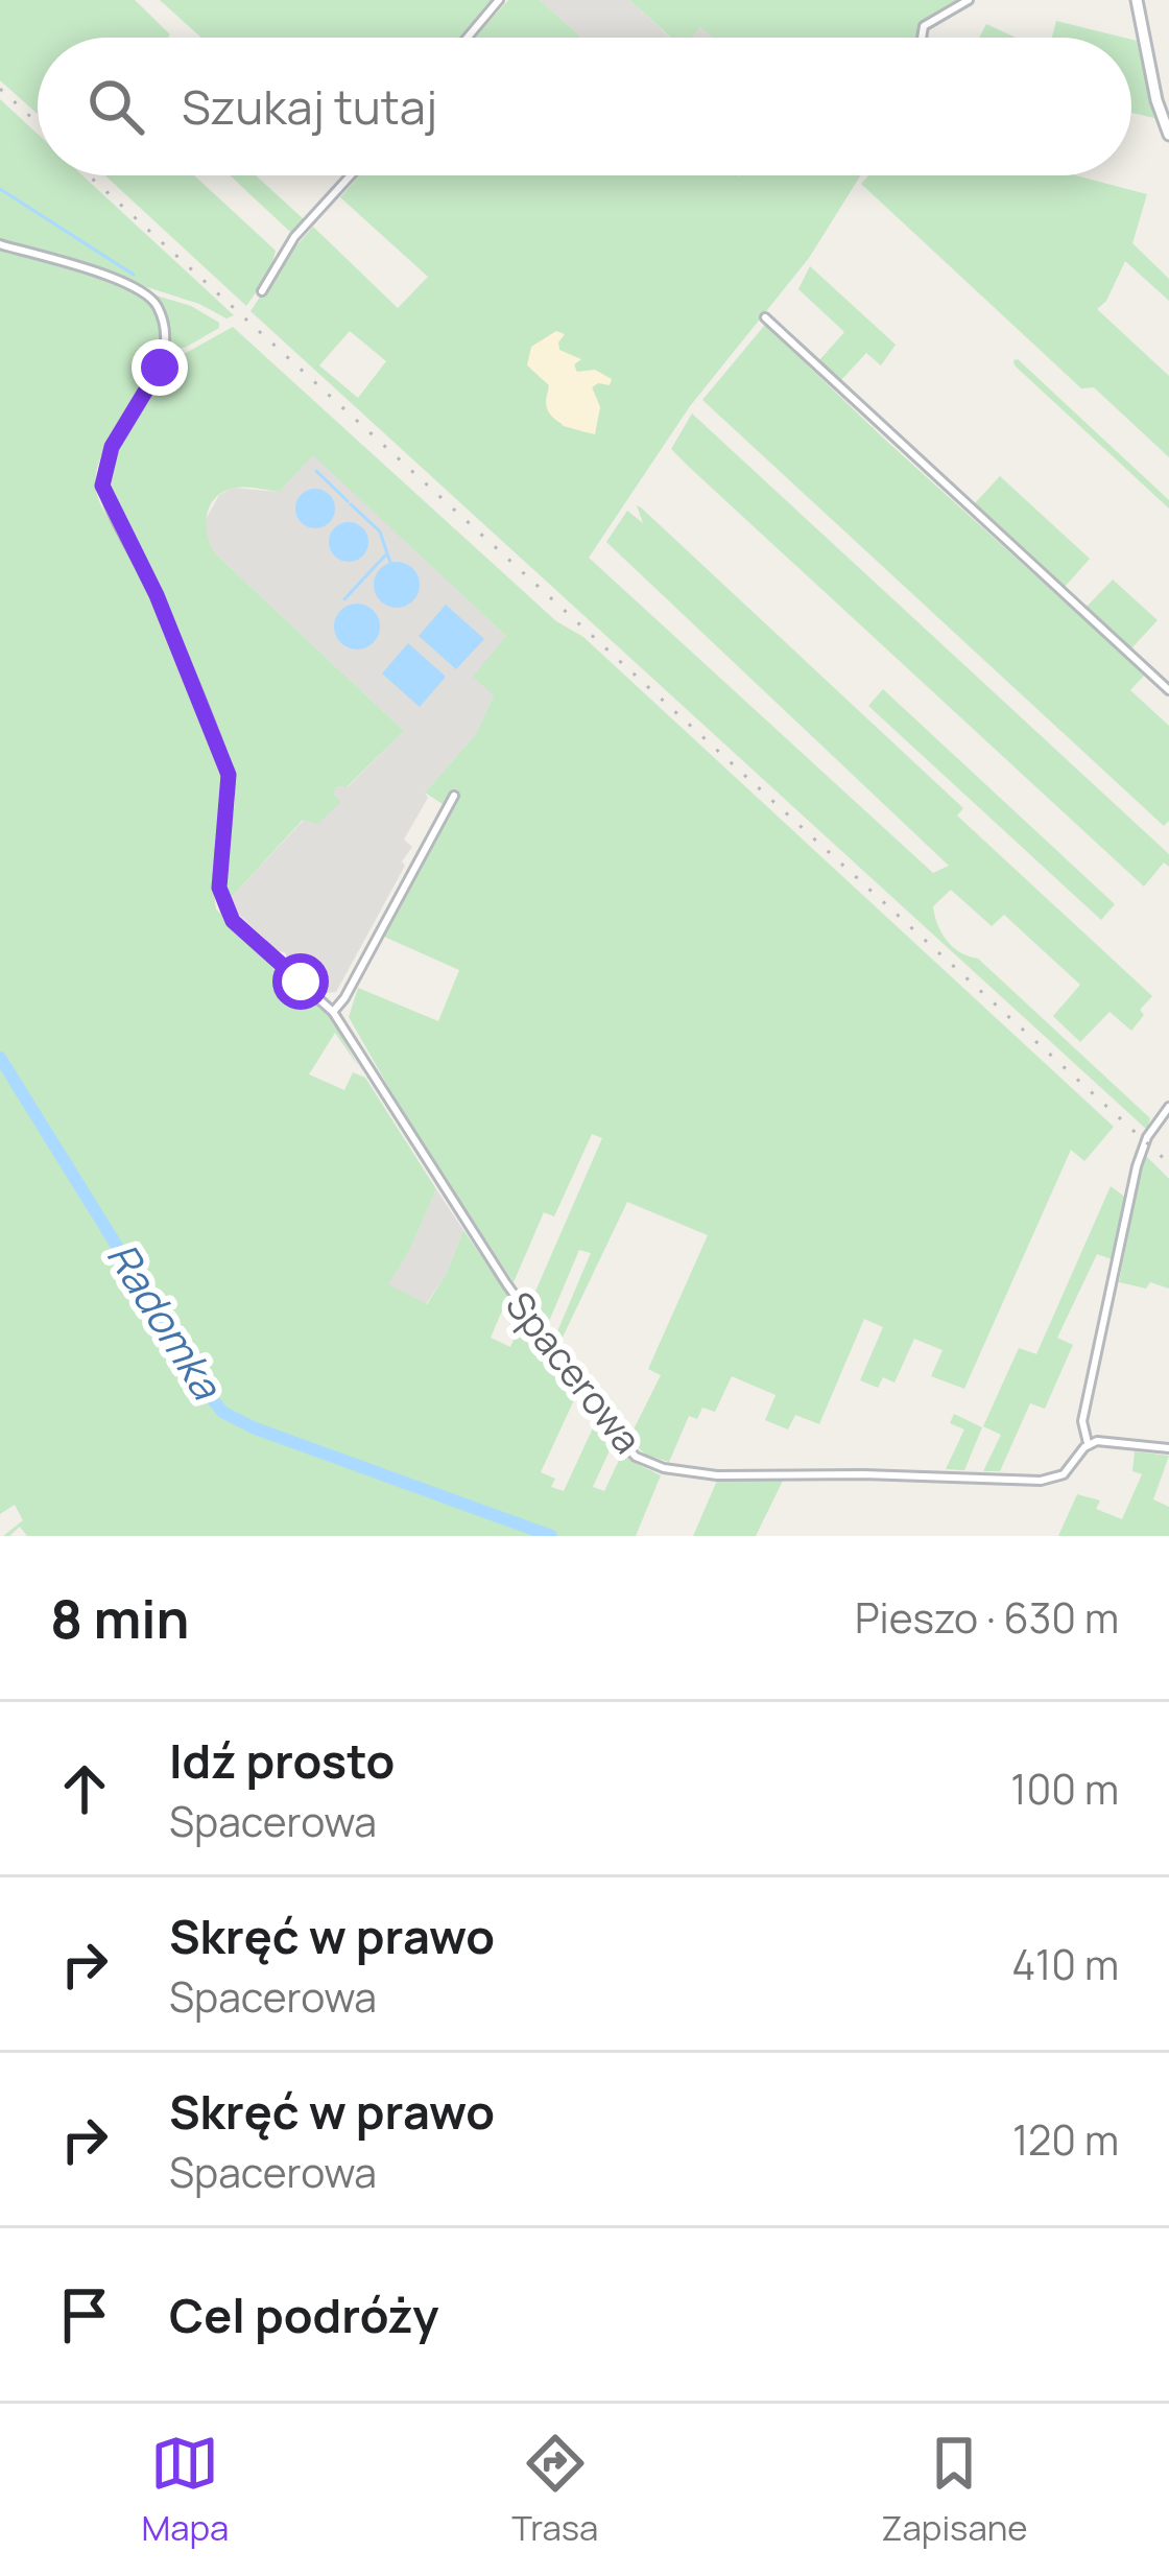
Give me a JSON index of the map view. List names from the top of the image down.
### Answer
{
  "streets": {
    "street": ["Spacerowa"]
  },
  "water": ["Radomka"],
  "page": {
    "search": "Szukaj tutaj",
    "heading": ["8 min", "Pieszo · 630 m"],
    "list": [
      ["Idź prosto", "Spacerowa", "100 m"],
      ["Skręć w prawo", "Spacerowa", "410 m"],
      ["Skręć w prawo", "Spacerowa", "120 m"],
      "Cel podróży"
    ],
    "nav": ["Mapa", "Trasa", "Zapisane"]
  }
}
